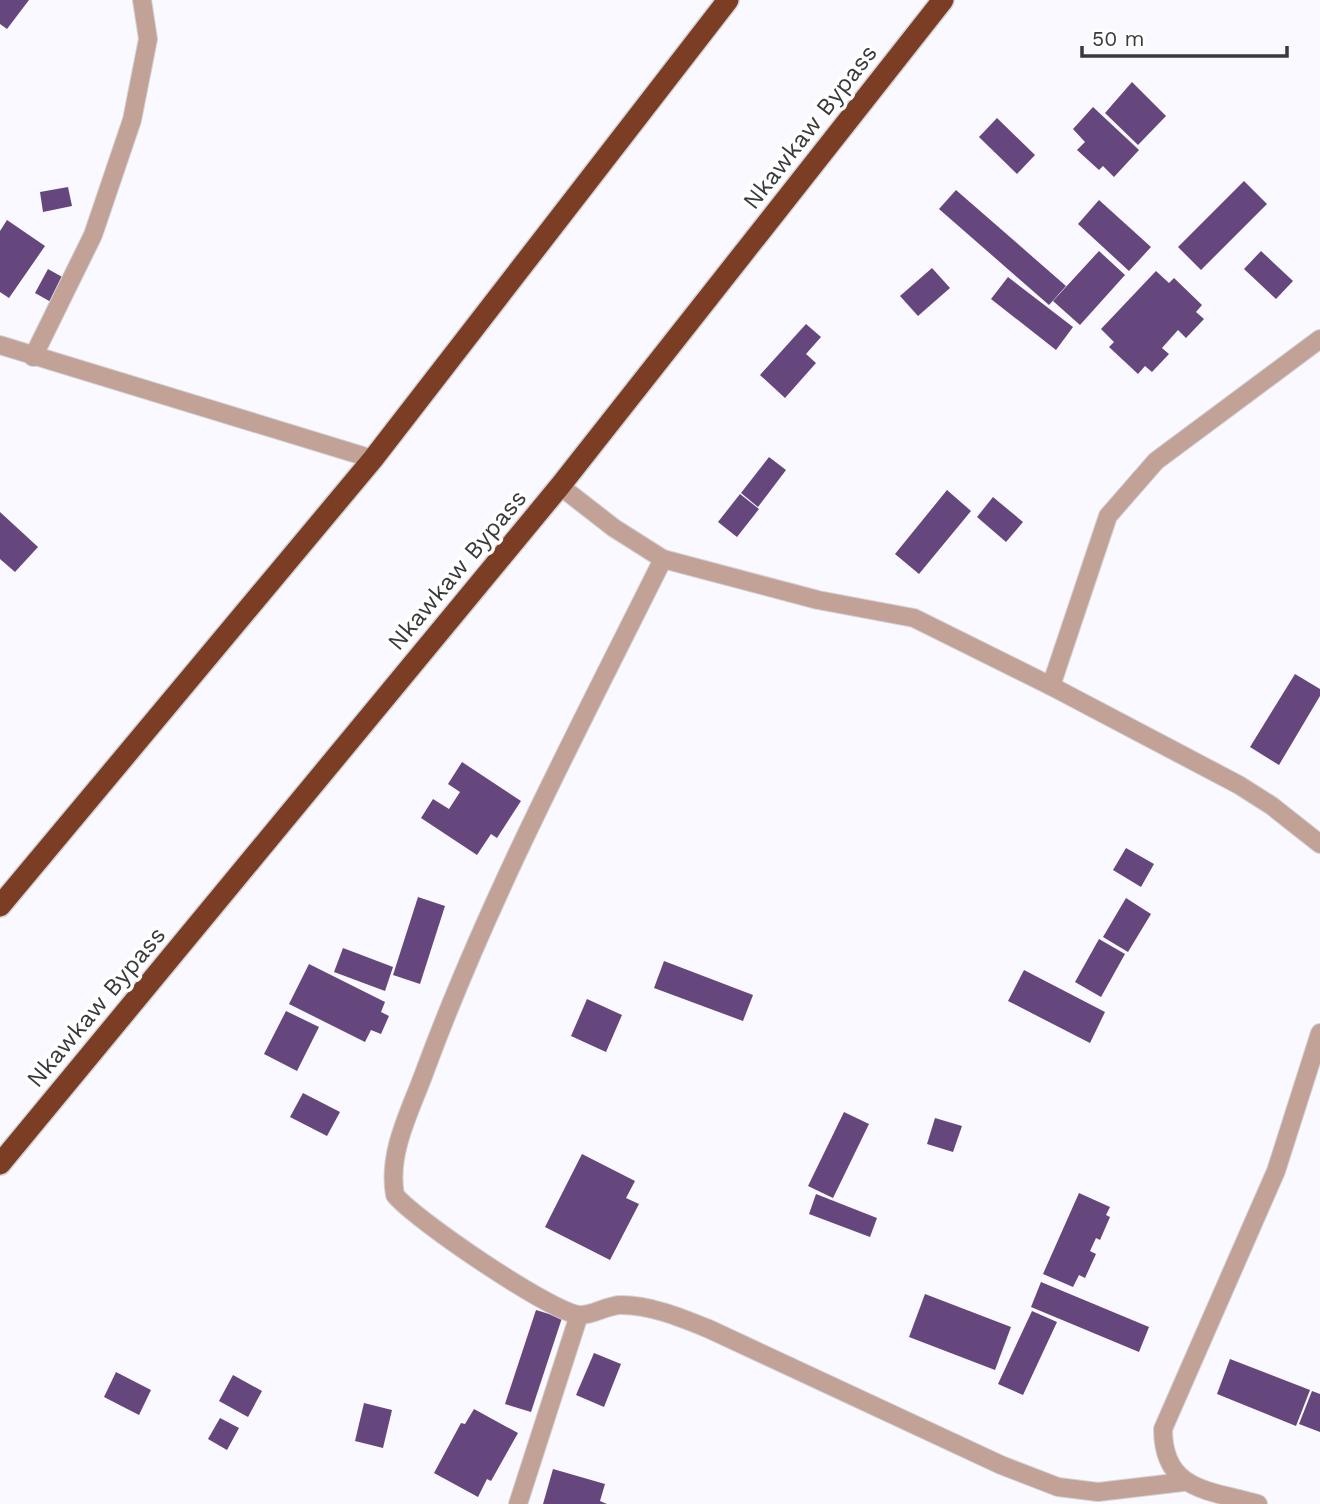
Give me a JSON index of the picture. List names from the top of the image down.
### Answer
{
  "streets": {
    "highway": ["Nkawkaw Bypass"]
  },
  "scale_bar": "50 m"
}
